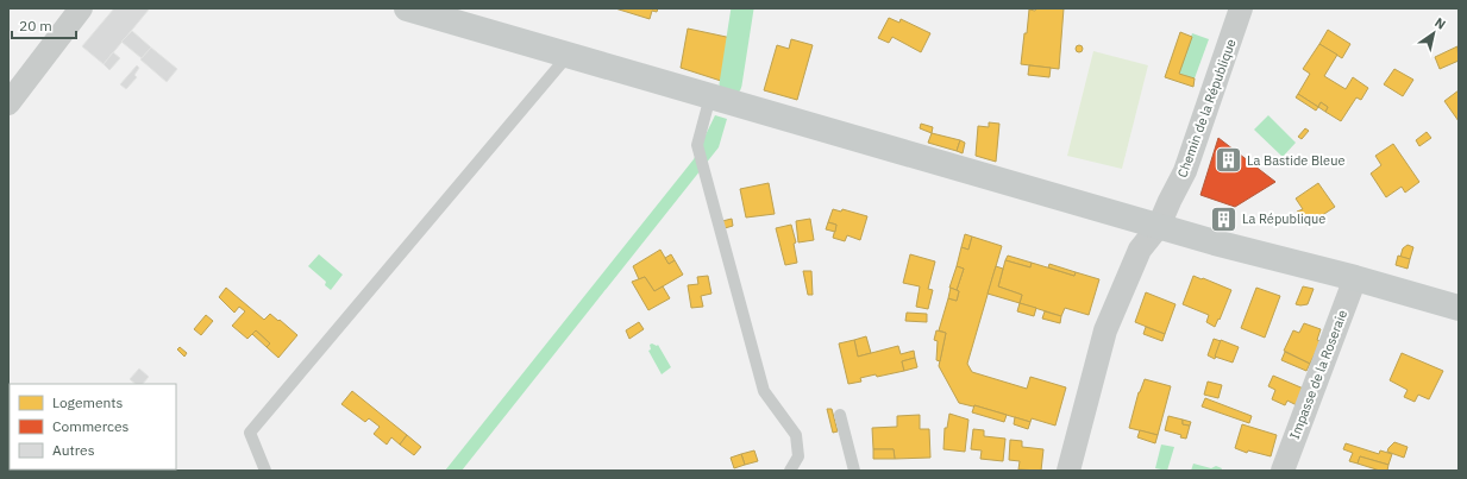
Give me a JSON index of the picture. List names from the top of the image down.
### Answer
{
  "streets": {
    "street": ["Chemin de la République", "Impasse de la Roseraie"]
  },
  "places": {
    "building": ["La Bastide Bleue", "La République"]
  },
  "legend": ["Logements", "Commerces", "Autres"],
  "scale_bar": "20 m",
  "north": "top right"
}
